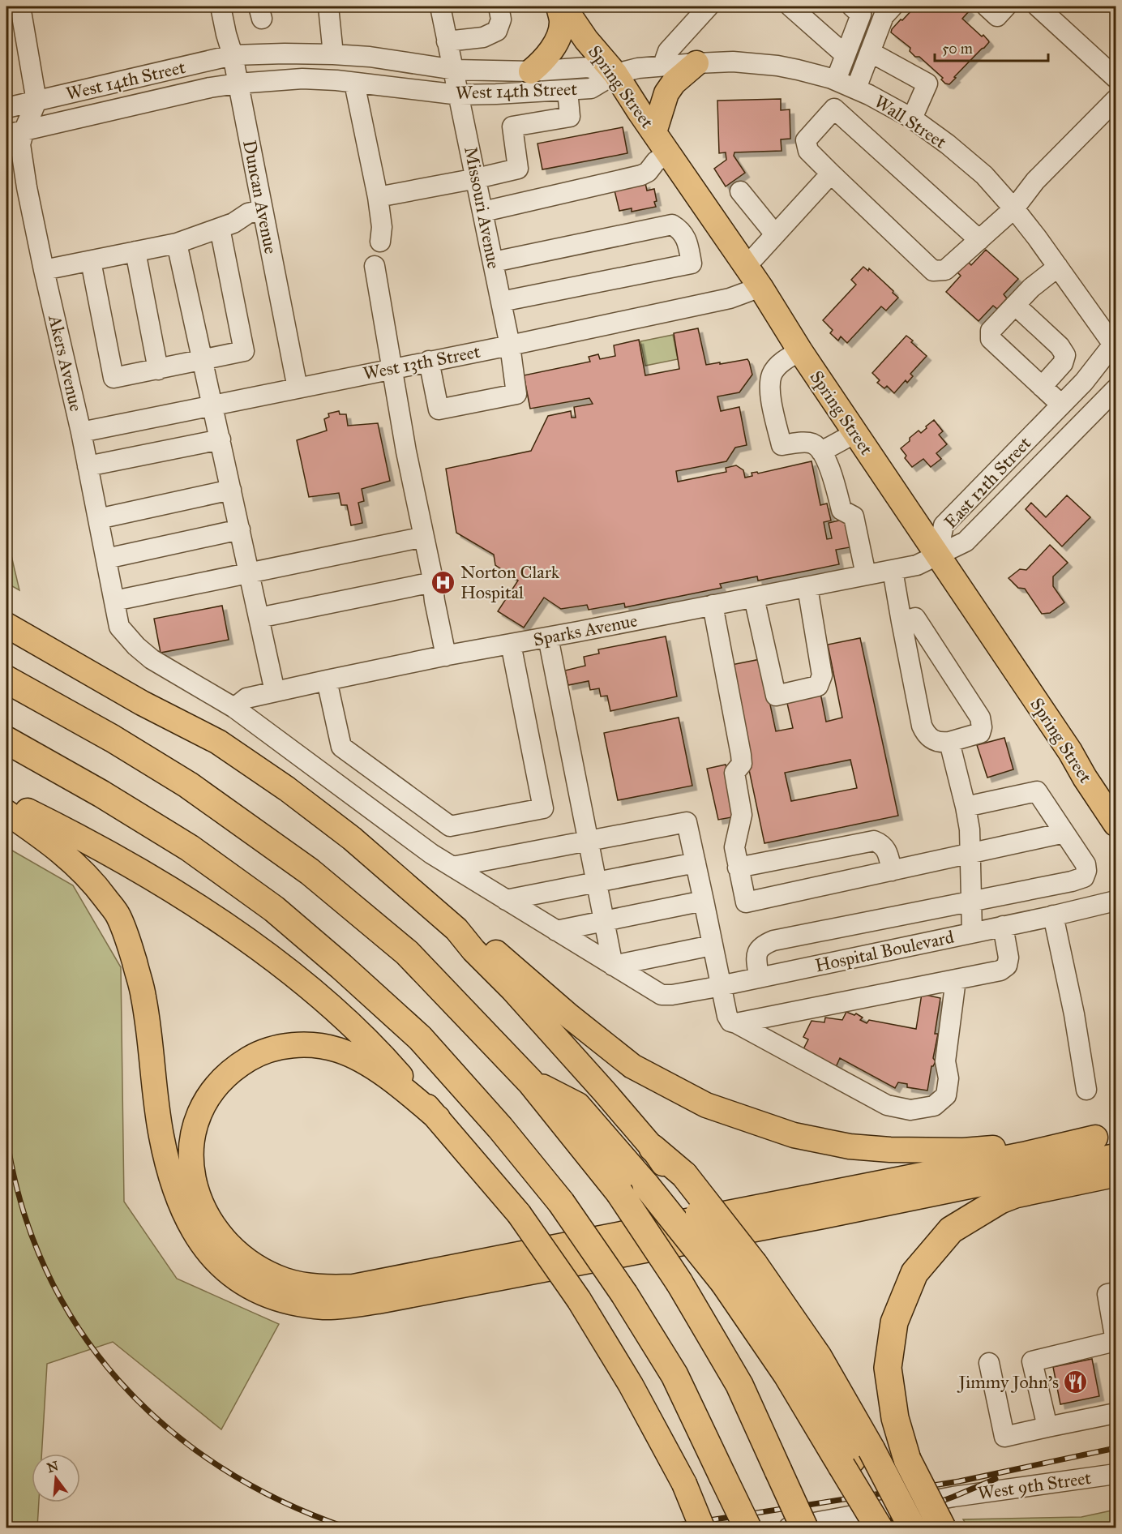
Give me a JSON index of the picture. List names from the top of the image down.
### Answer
{
  "streets": {
    "main road": ["Spring Street"],
    "street": [
      "West 14th Street",
      "Wall Street",
      "Duncan Avenue",
      "Missouri Avenue",
      "West 13th Street",
      "Akers Avenue",
      "East 12th Street",
      "Sparks Avenue",
      "Hospital Boulevard",
      "West 9th Street"
    ]
  },
  "crossings": [
    ["West 14th Street", "Spring Street"],
    ["West 14th Street", "Wall Street"],
    ["West 14th Street", "Duncan Avenue"],
    ["West 14th Street", "Missouri Avenue"],
    ["West 14th Street", "Akers Avenue"],
    ["Spring Street", "Wall Street"],
    ["Spring Street", "West 13th Street"],
    ["Spring Street", "East 12th Street"],
    ["Spring Street", "Sparks Avenue"],
    ["Wall Street", "East 12th Street"],
    ["Duncan Avenue", "West 13th Street"],
    ["Missouri Avenue", "West 13th Street"],
    ["West 13th Street", "Akers Avenue"],
    ["Akers Avenue", "Sparks Avenue"],
    ["East 12th Street", "Sparks Avenue"]
  ],
  "places": {
    "hospital": ["Norton Clark Hospital"],
    "restaurant": ["Jimmy John's"]
  },
  "scale_bar": "50 m",
  "north": "top"
}
